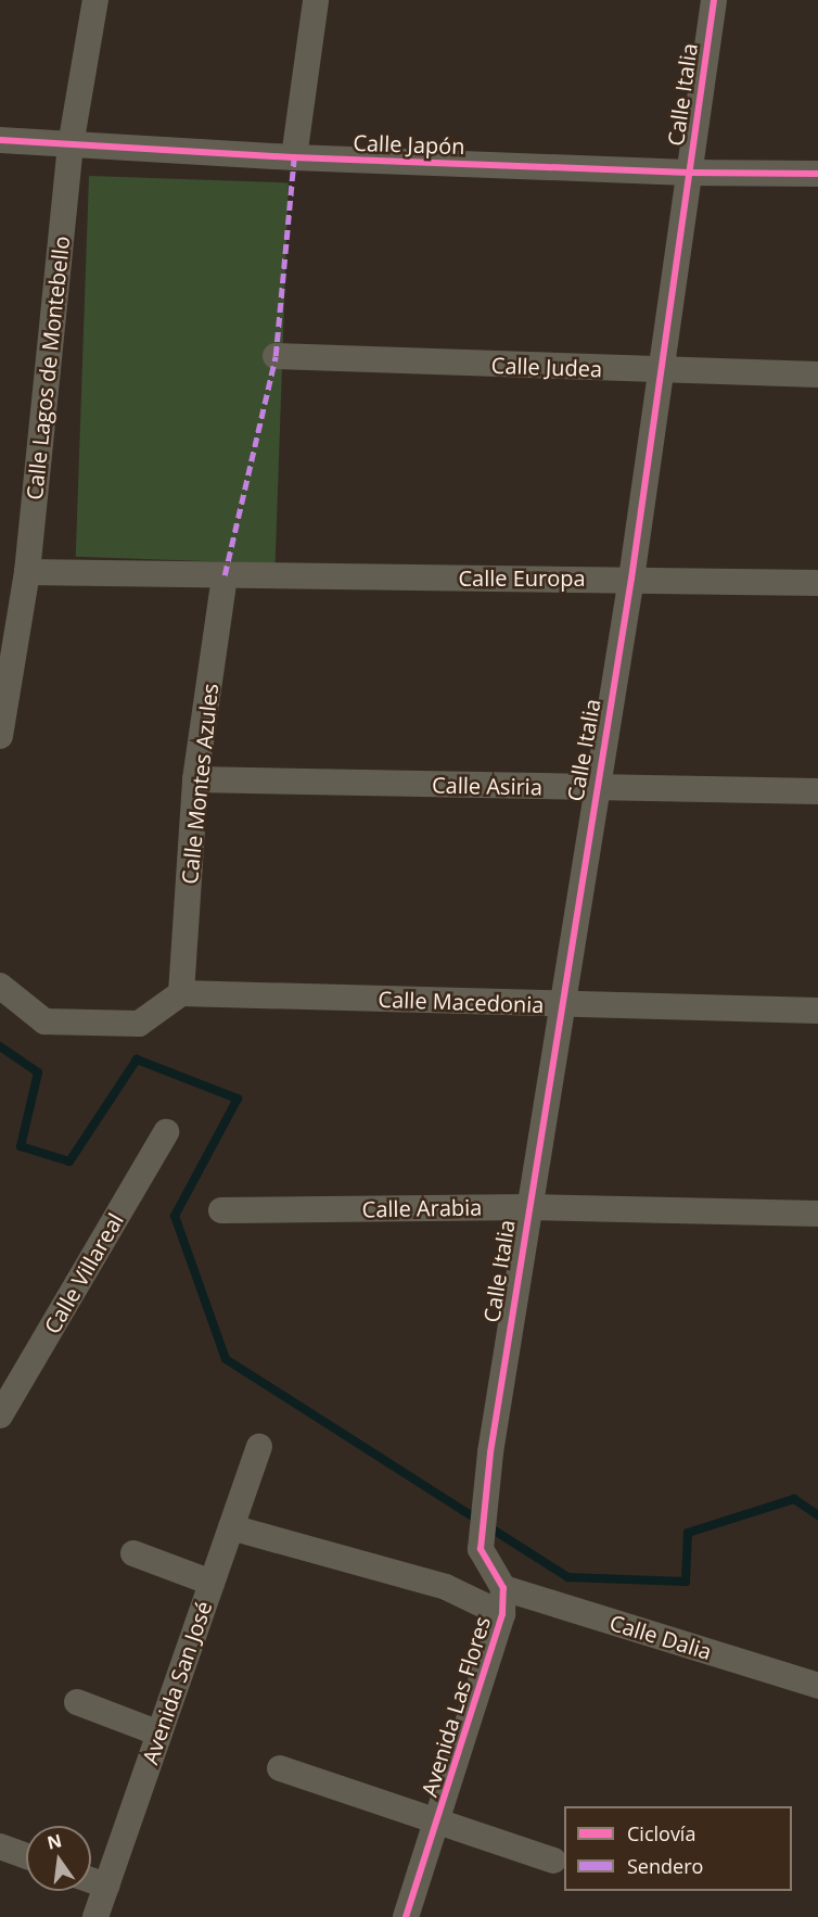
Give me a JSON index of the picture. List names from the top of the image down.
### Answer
{
  "streets": {
    "street": [
      "Calle Italia",
      "Calle Japón",
      "Calle Judea",
      "Calle Lagos de Montebello",
      "Calle Europa",
      "Calle Montes Azules",
      "Calle Asiria",
      "Calle Macedonia",
      "Calle Arabia",
      "Calle Villareal",
      "Calle Dalia",
      "Avenida San José",
      "Avenida Las Flores"
    ]
  },
  "crossings": [
    ["Calle Italia", "Calle Japón"],
    ["Calle Italia", "Calle Judea"],
    ["Calle Italia", "Calle Europa"],
    ["Calle Italia", "Calle Asiria"],
    ["Calle Italia", "Calle Macedonia"],
    ["Calle Italia", "Calle Arabia"],
    ["Calle Italia", "Calle Dalia"],
    ["Calle Italia", "Avenida Las Flores"],
    ["Calle Japón", "Calle Lagos de Montebello"],
    ["Calle Lagos de Montebello", "Calle Europa"],
    ["Calle Europa", "Calle Montes Azules"],
    ["Calle Montes Azules", "Calle Asiria"],
    ["Calle Montes Azules", "Calle Macedonia"],
    ["Calle Dalia", "Avenida Las Flores"]
  ],
  "legend": ["Ciclovía", "Sendero"],
  "north": "top"
}
